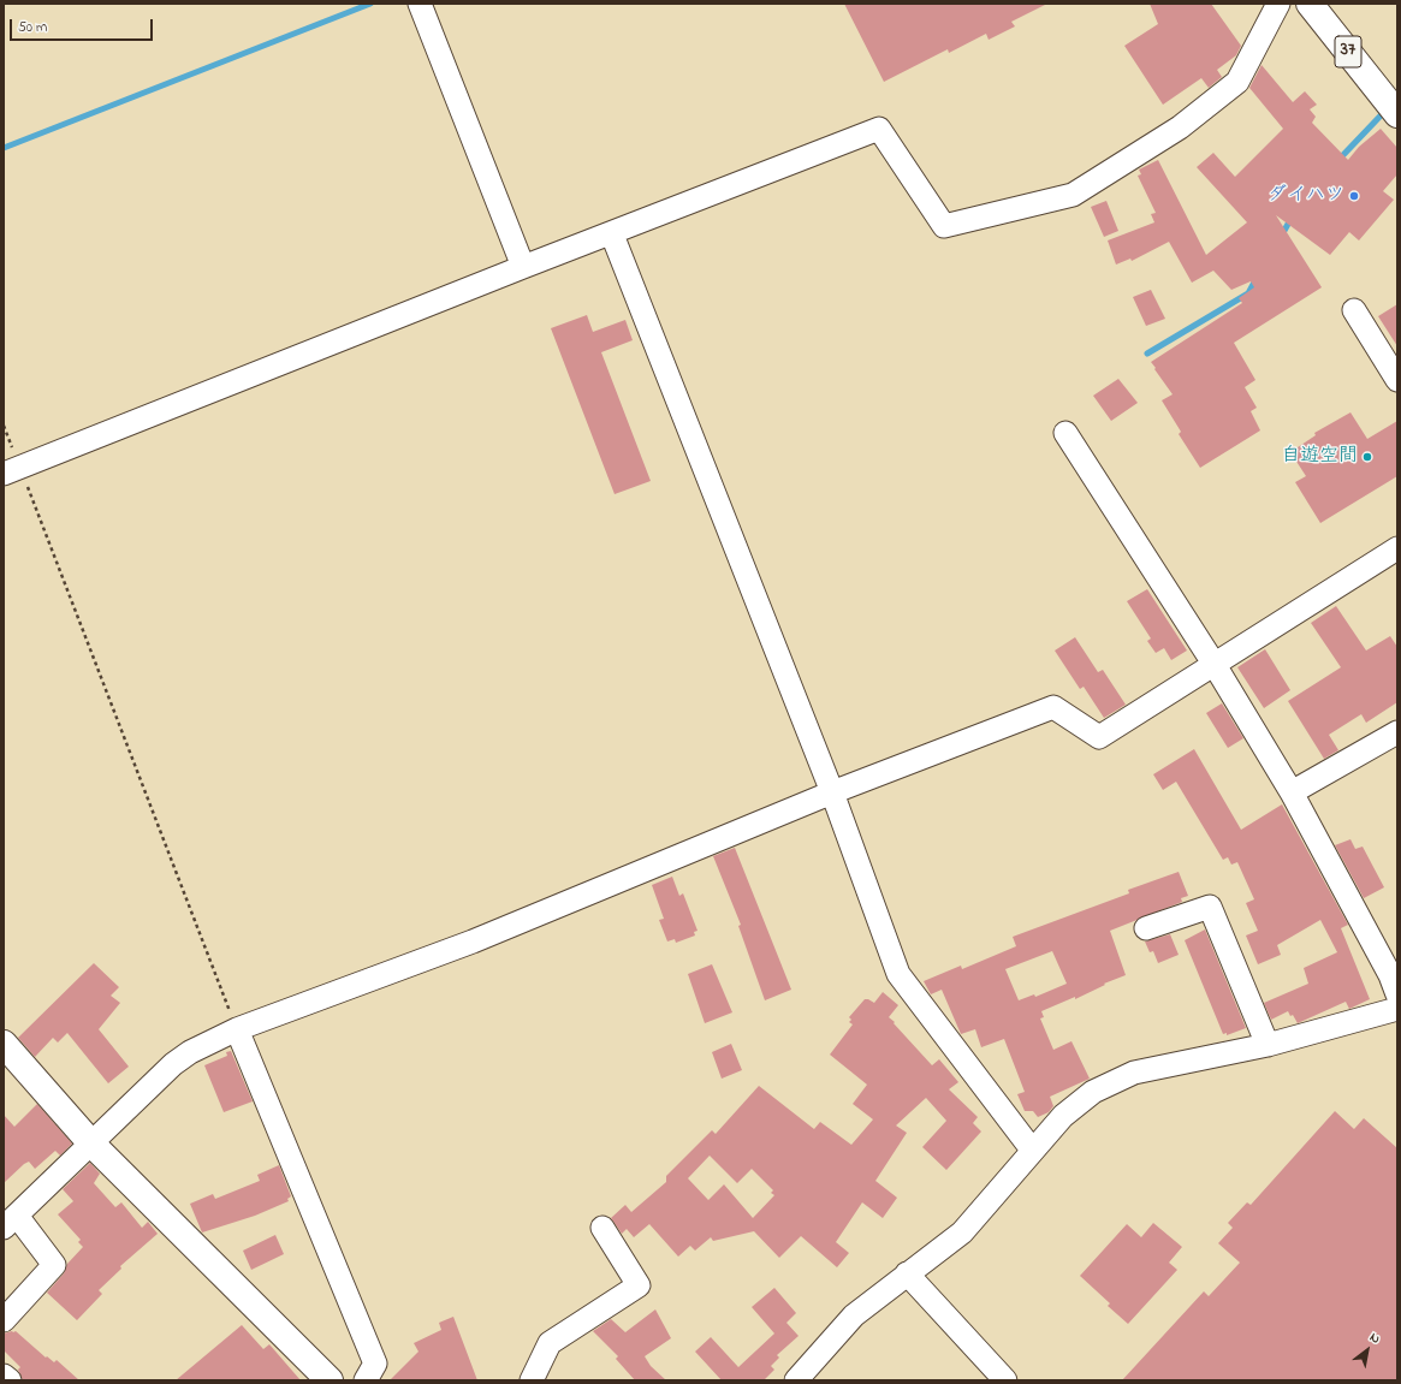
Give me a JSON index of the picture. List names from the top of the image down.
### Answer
{
  "streets": {
    "street": ["37"]
  },
  "places": ["ダイハツ", "自遊空間"],
  "scale_bar": "50 m",
  "north": "top right"
}
